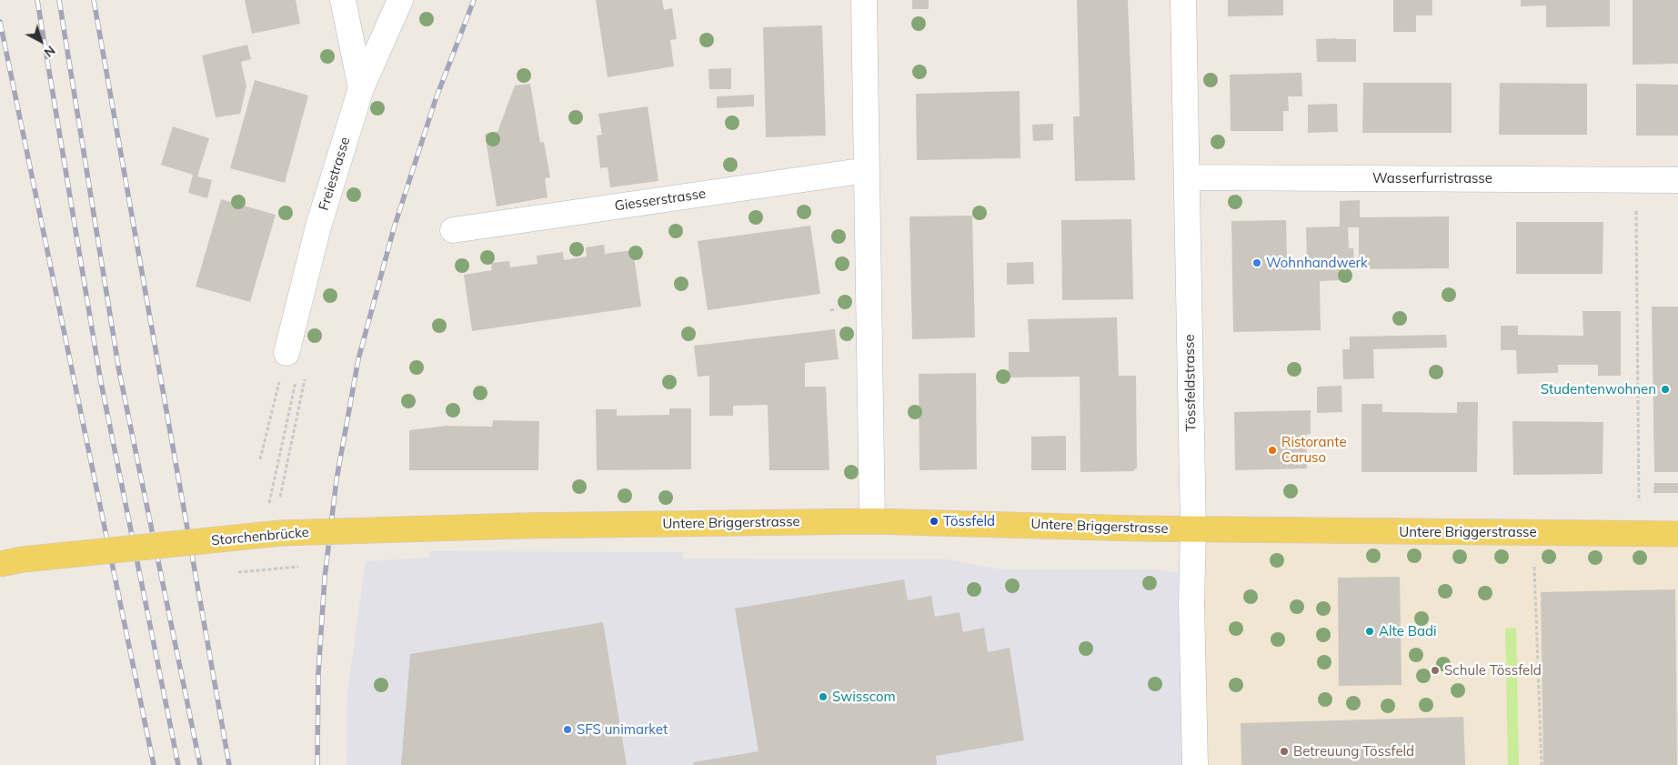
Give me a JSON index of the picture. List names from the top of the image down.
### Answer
{
  "streets": {
    "main road": ["Untere Briggerstrasse", "Storchenbrücke"],
    "street": [
      "Freiestrasse",
      "Wasserfurristrasse",
      "Giesserstrasse",
      "Tössfeldstrasse"
    ]
  },
  "crossings": [
    ["Wasserfurristrasse", "Tössfeldstrasse"],
    ["Tössfeldstrasse", "Untere Briggerstrasse"],
    ["Untere Briggerstrasse", "Storchenbrücke"]
  ],
  "places": [
    "Wohnhandwerk",
    "Studentenwohnen",
    "Ristorante Caruso",
    "Tössfeld",
    "Alte Badi",
    "Schule Tössfeld",
    "Swisscom",
    "SFS unimarket",
    "Betreuung Tössfeld"
  ],
  "north": "bottom right"
}
